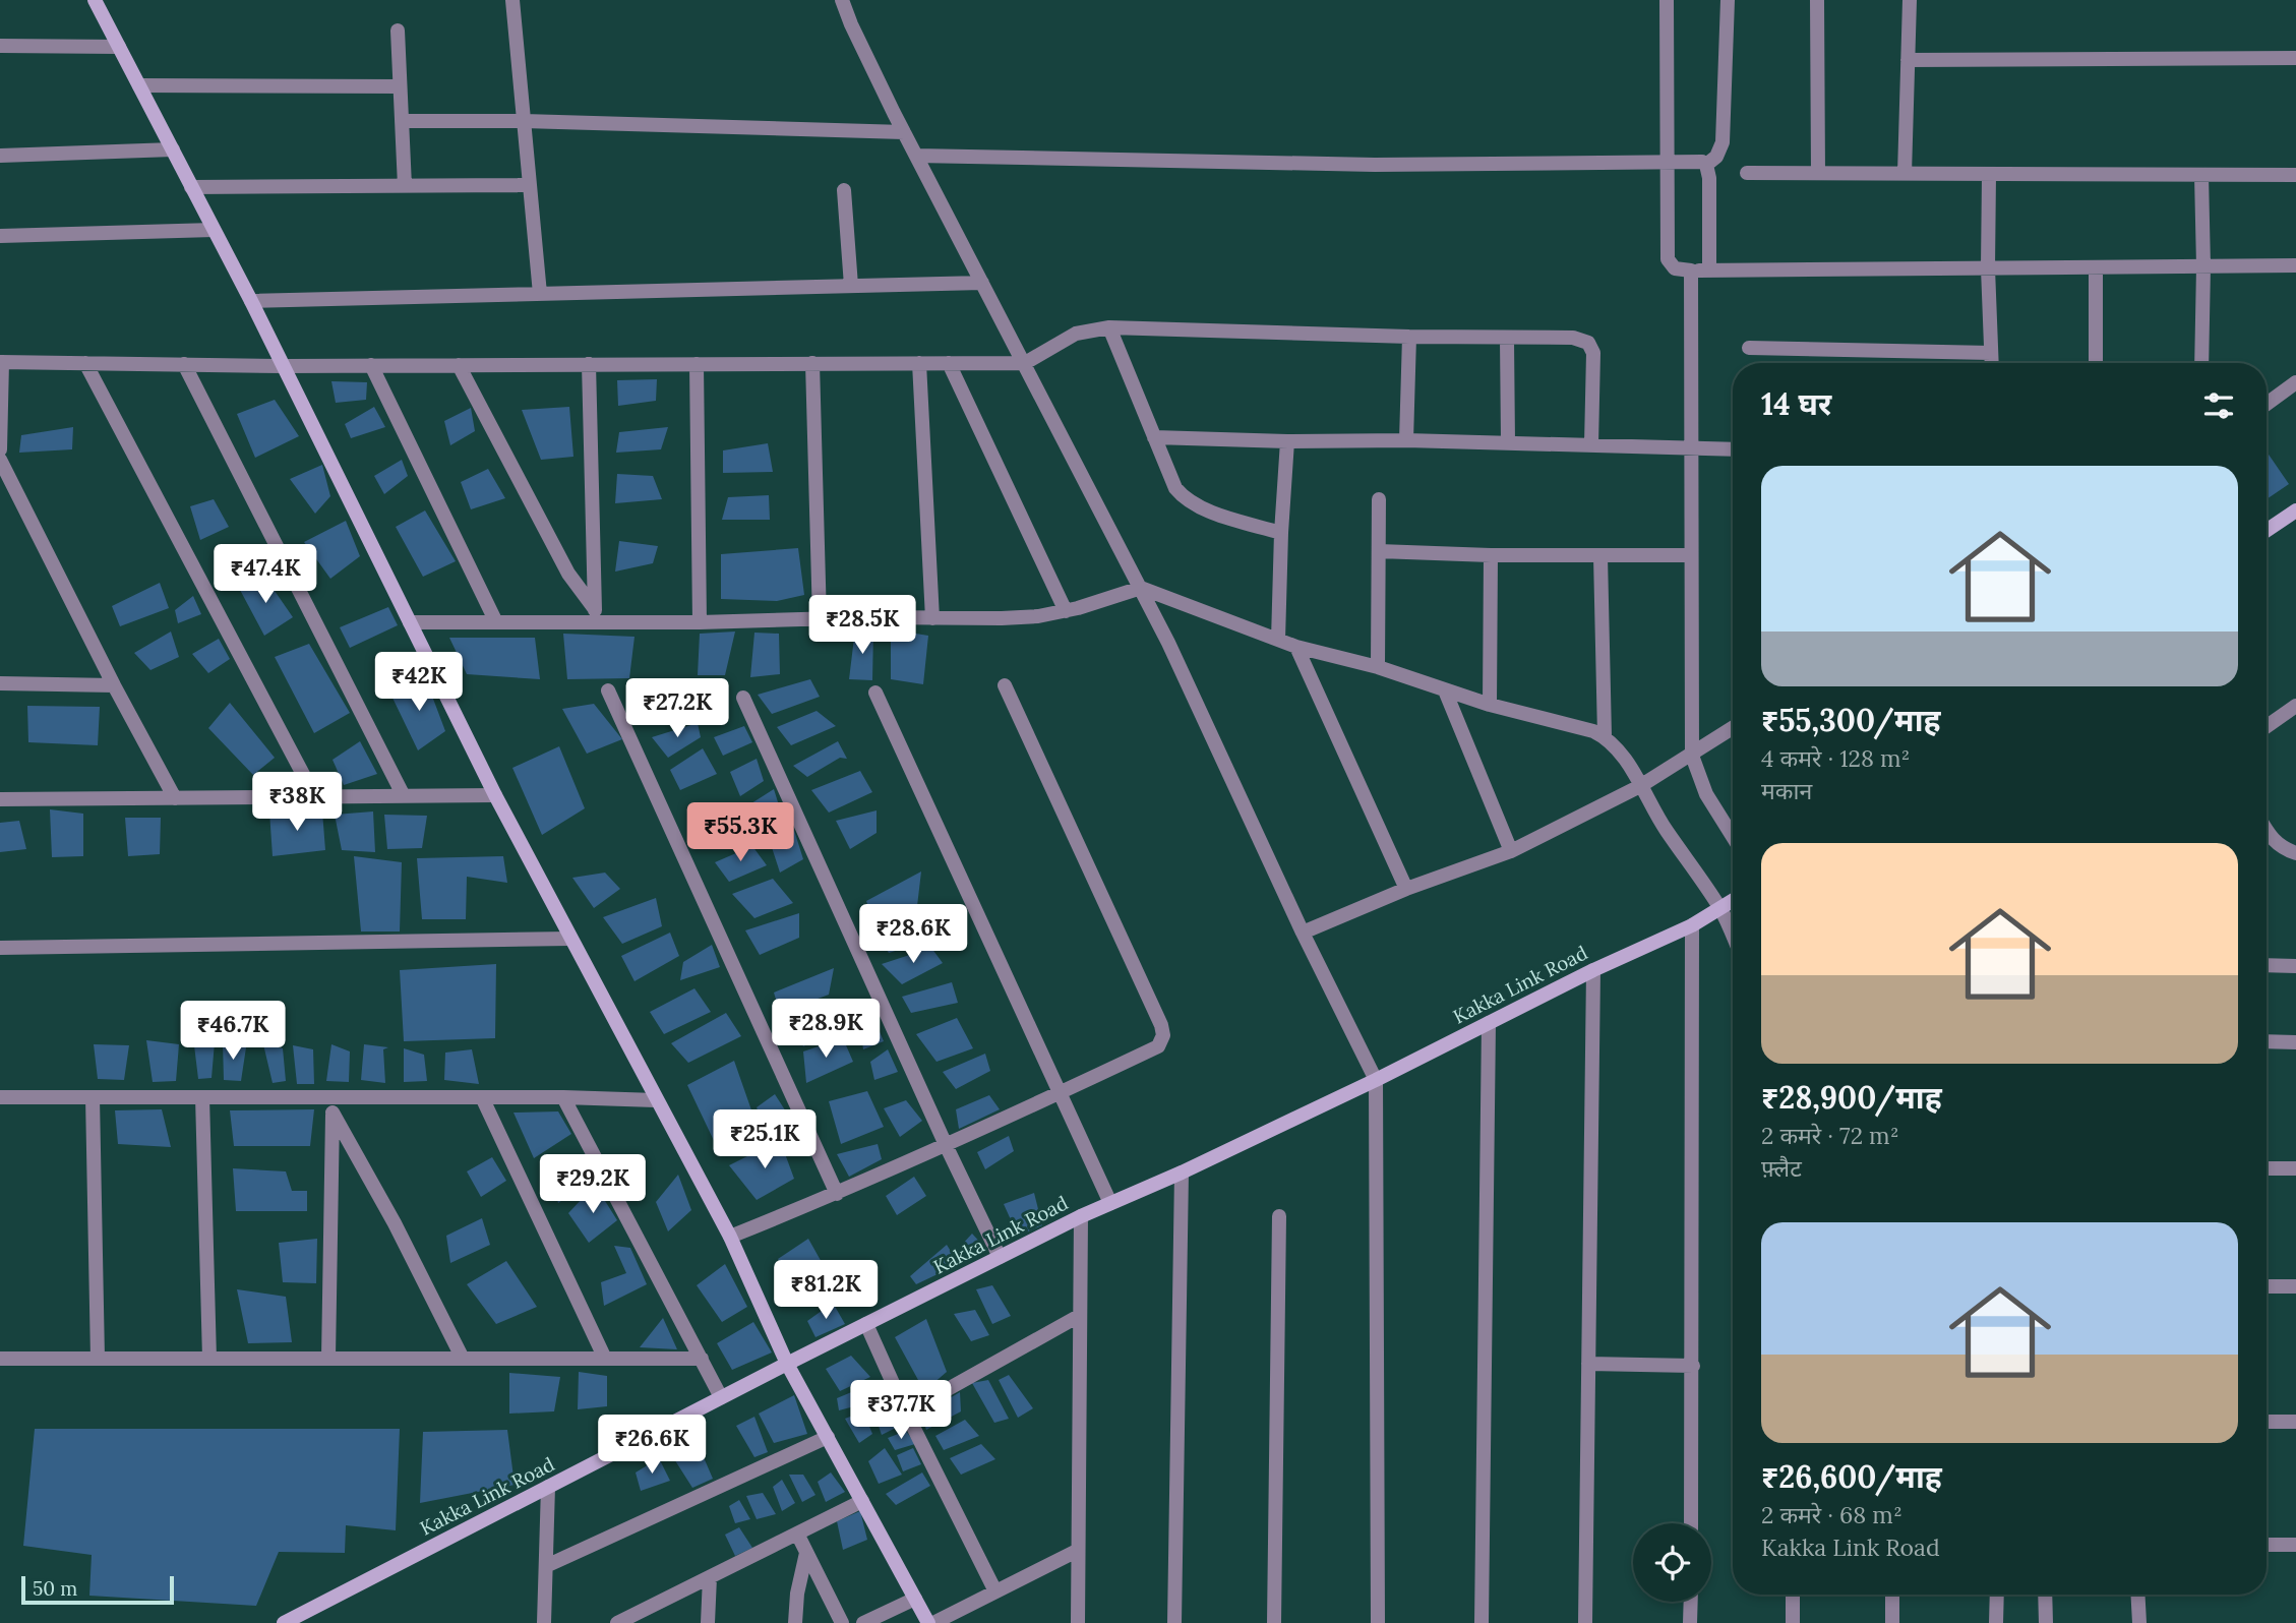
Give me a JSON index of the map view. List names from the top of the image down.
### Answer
{
  "streets": {
    "street": ["Kakka Link Road"]
  },
  "scale_bar": "50 m",
  "page": {
    "heading": "14 घर",
    "list": [
      {
        "name": "₹55,300/माह",
        "note": "4 कमरे · 128 m² · मकान"
      },
      {
        "name": "₹28,900/माह",
        "note": "2 कमरे · 72 m² · फ़्लैट"
      },
      {
        "name": "₹26,600/माह",
        "note": "2 कमरे · 68 m² · Kakka Link Road"
      }
    ],
    "price": [
      "₹47.4K",
      "₹28.5K",
      "₹42K",
      "₹27.2K",
      "₹38K",
      "₹55.3K",
      "₹28.6K",
      "₹28.9K",
      "₹46.7K",
      "₹25.1K",
      "₹29.2K",
      "₹81.2K",
      "₹37.7K",
      "₹26.6K"
    ],
    "scale": "50 m"
  }
}
